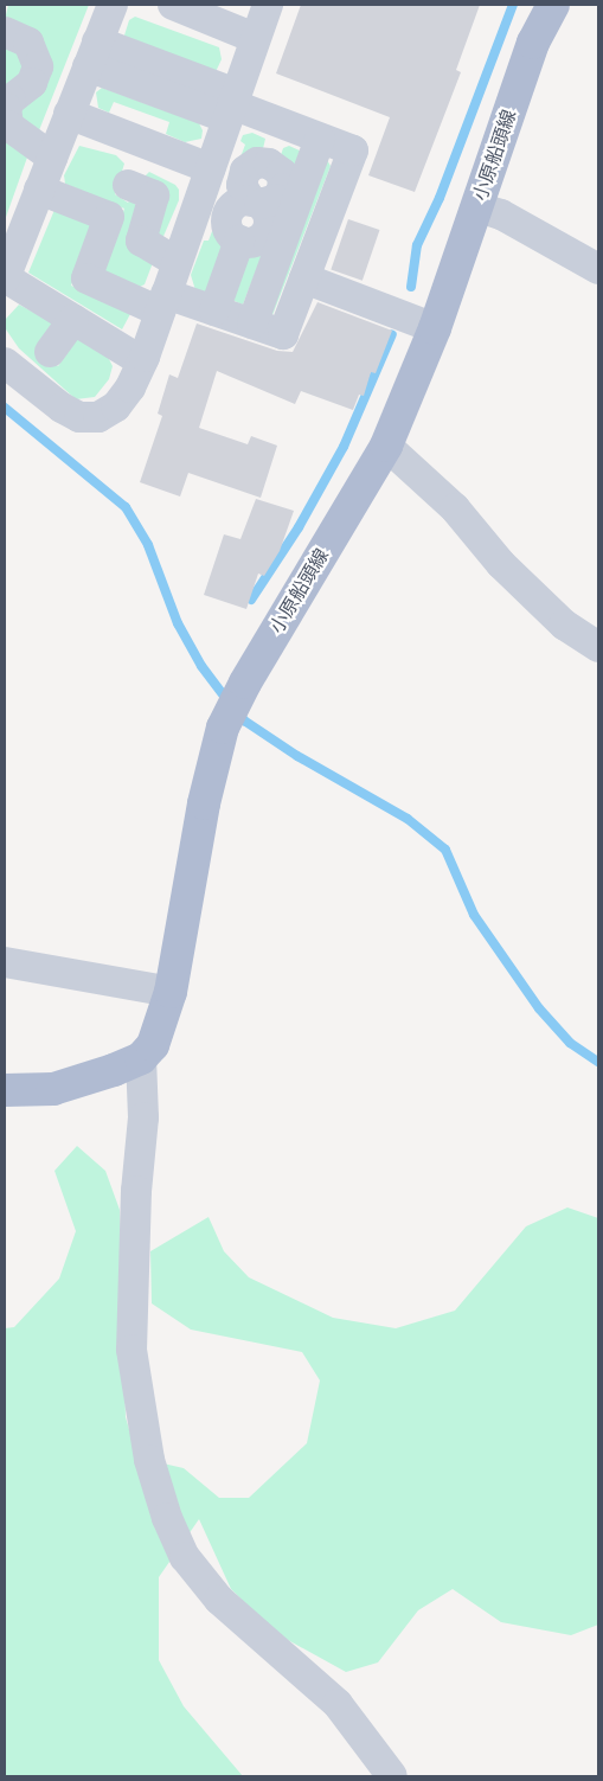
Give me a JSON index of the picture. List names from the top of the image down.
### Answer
{
  "streets": {
    "main road": ["小原船頭線"]
  }
}
